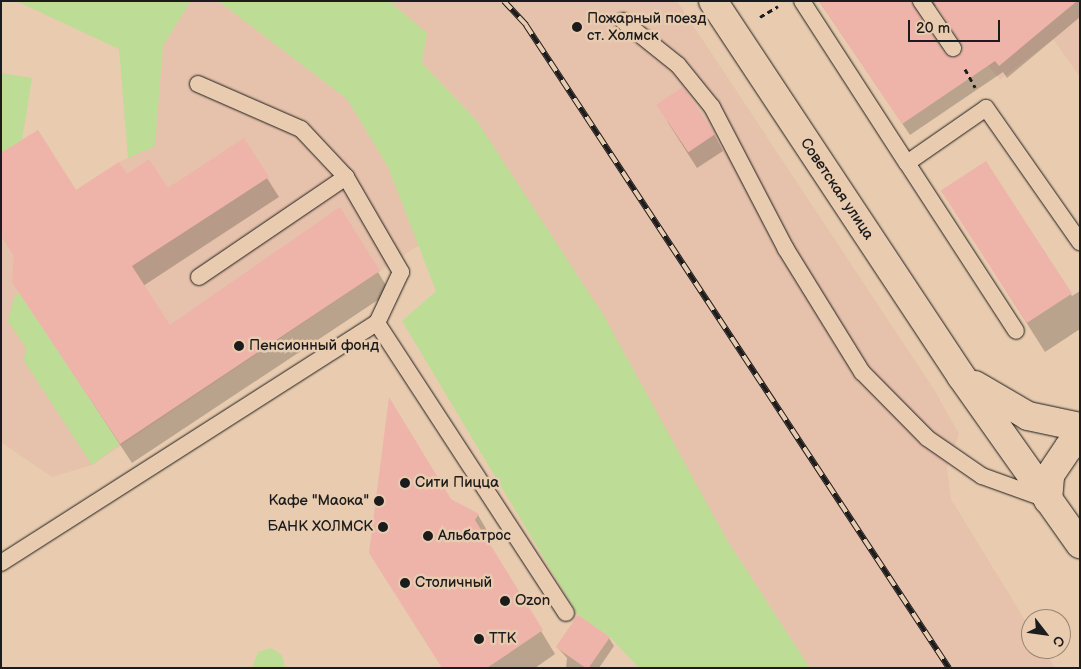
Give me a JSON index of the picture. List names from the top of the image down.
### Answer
{
  "streets": {
    "main road": ["Советская улица"]
  },
  "places": [
    "Пожарный поезд ст. Холмск",
    "Пенсионный фонд",
    "Сити Пицца",
    "Кафе \"Маока\"",
    "БАНК ХОЛМСК",
    "Альбатрос",
    "Столичный",
    "Ozon",
    "ТТК"
  ],
  "scale_bar": "20 m",
  "north": "bottom right"
}
